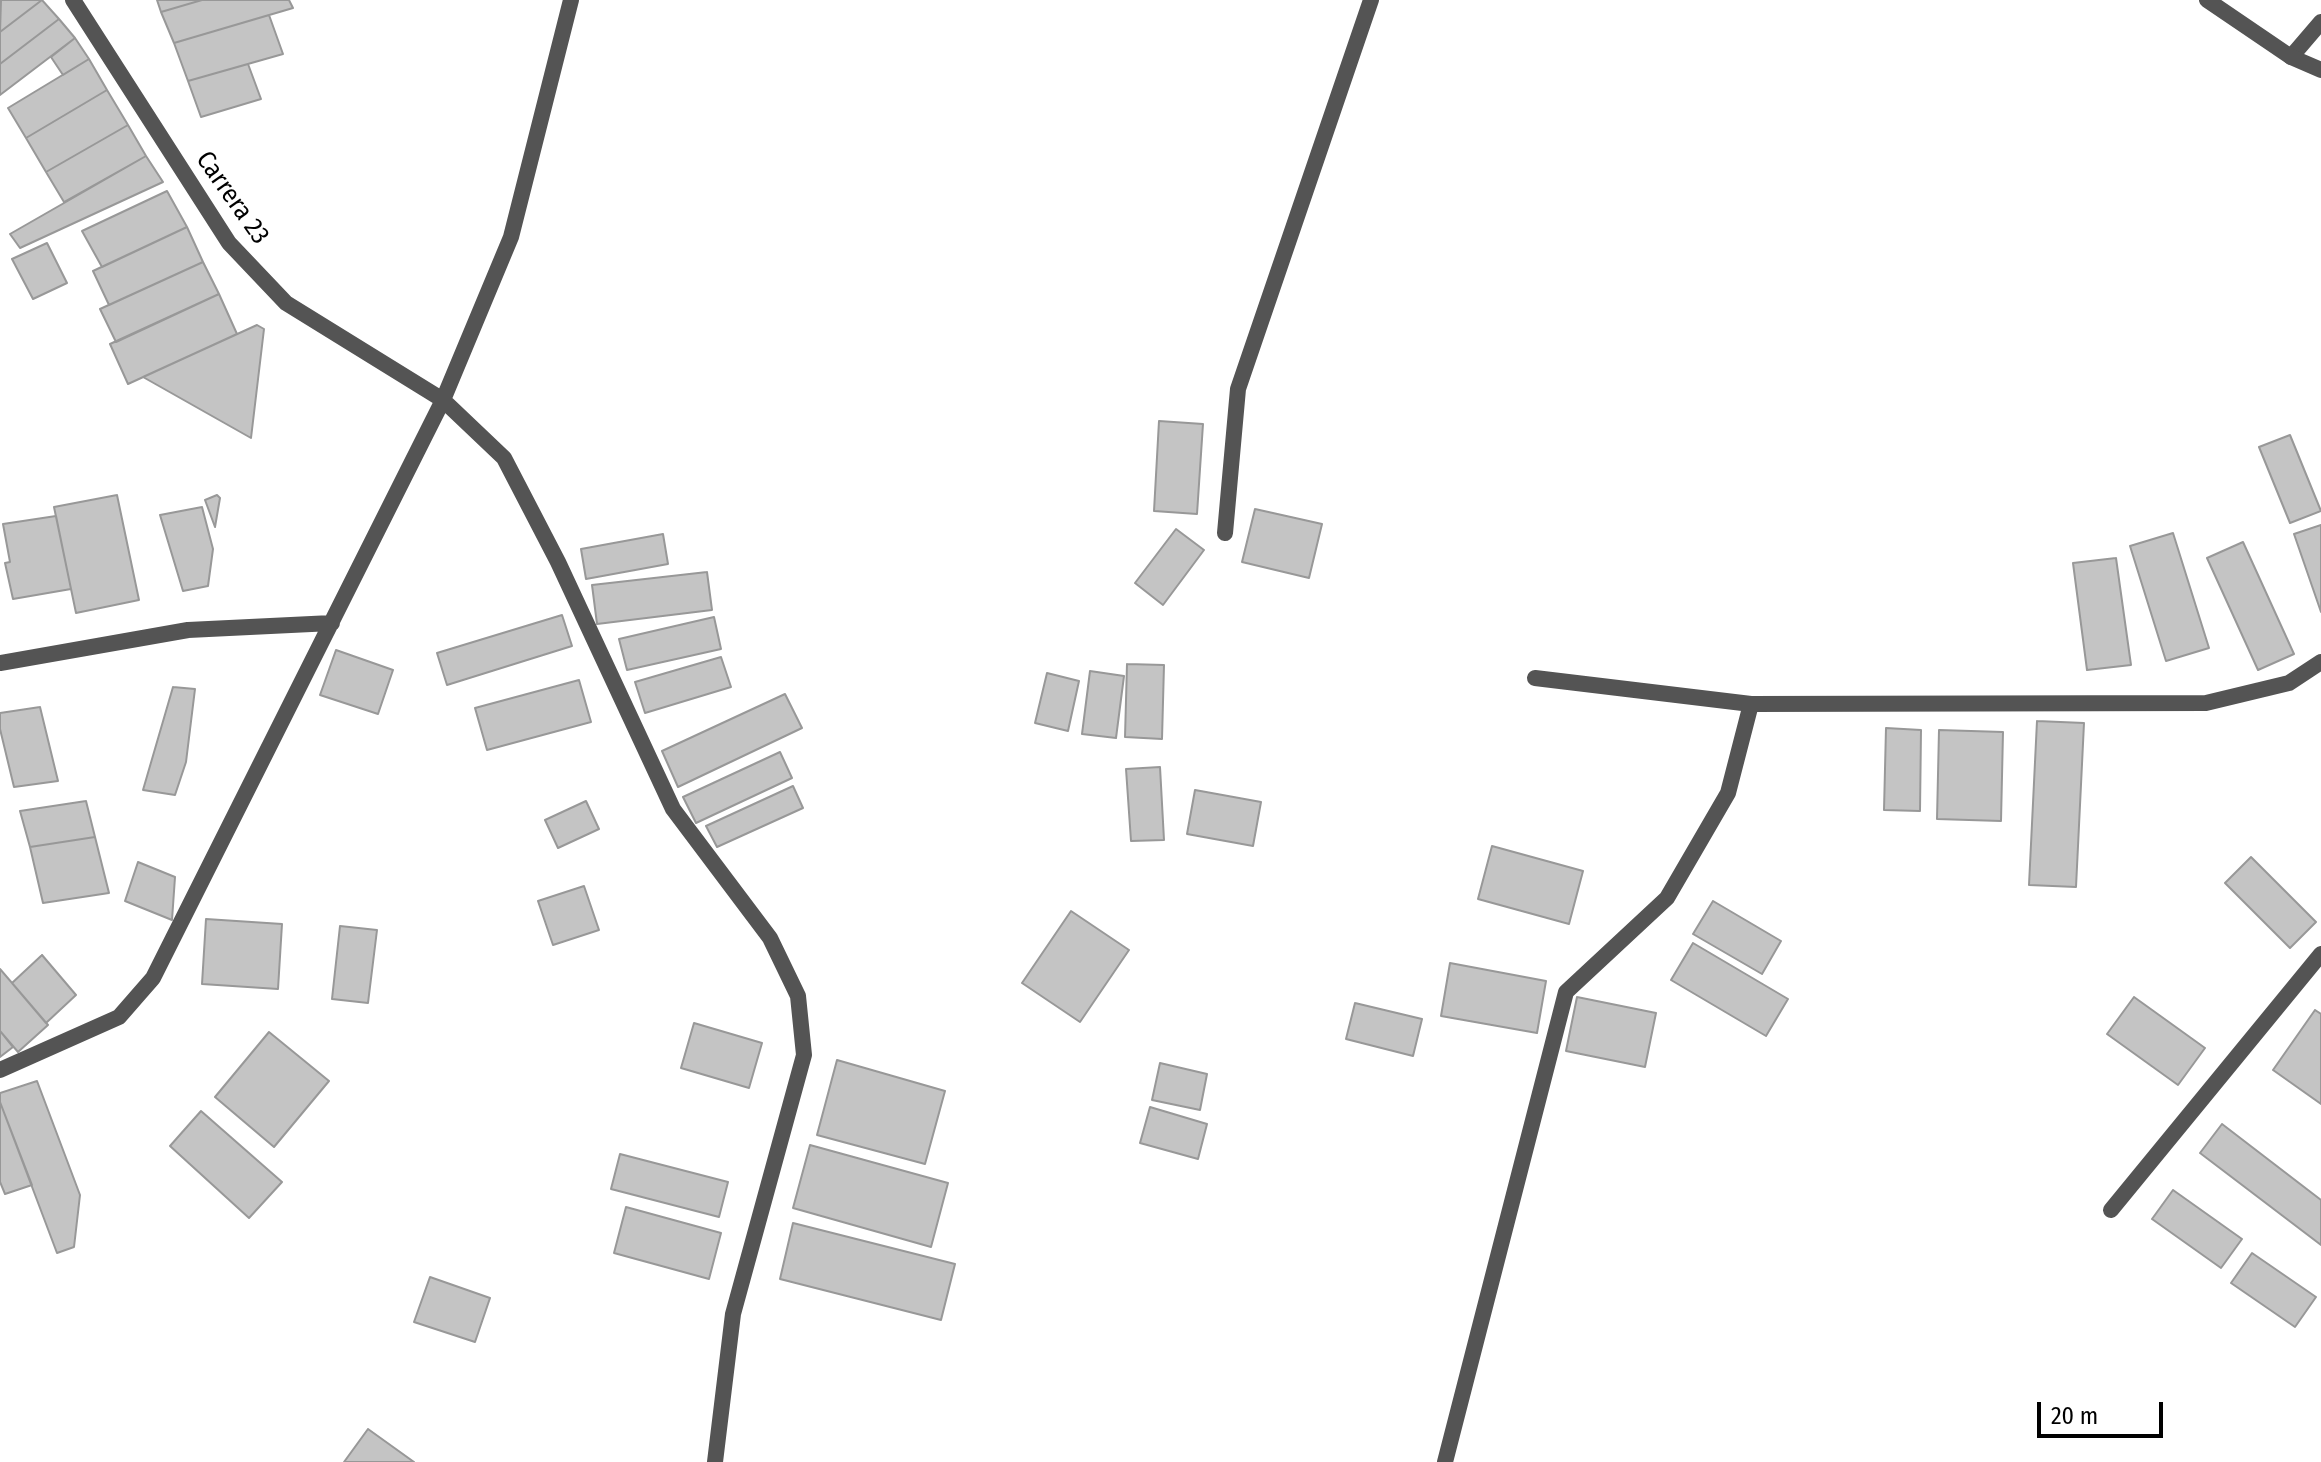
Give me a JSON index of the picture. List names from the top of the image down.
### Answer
{
  "streets": {
    "street": ["Carrera 23"]
  },
  "scale_bar": "20 m"
}
